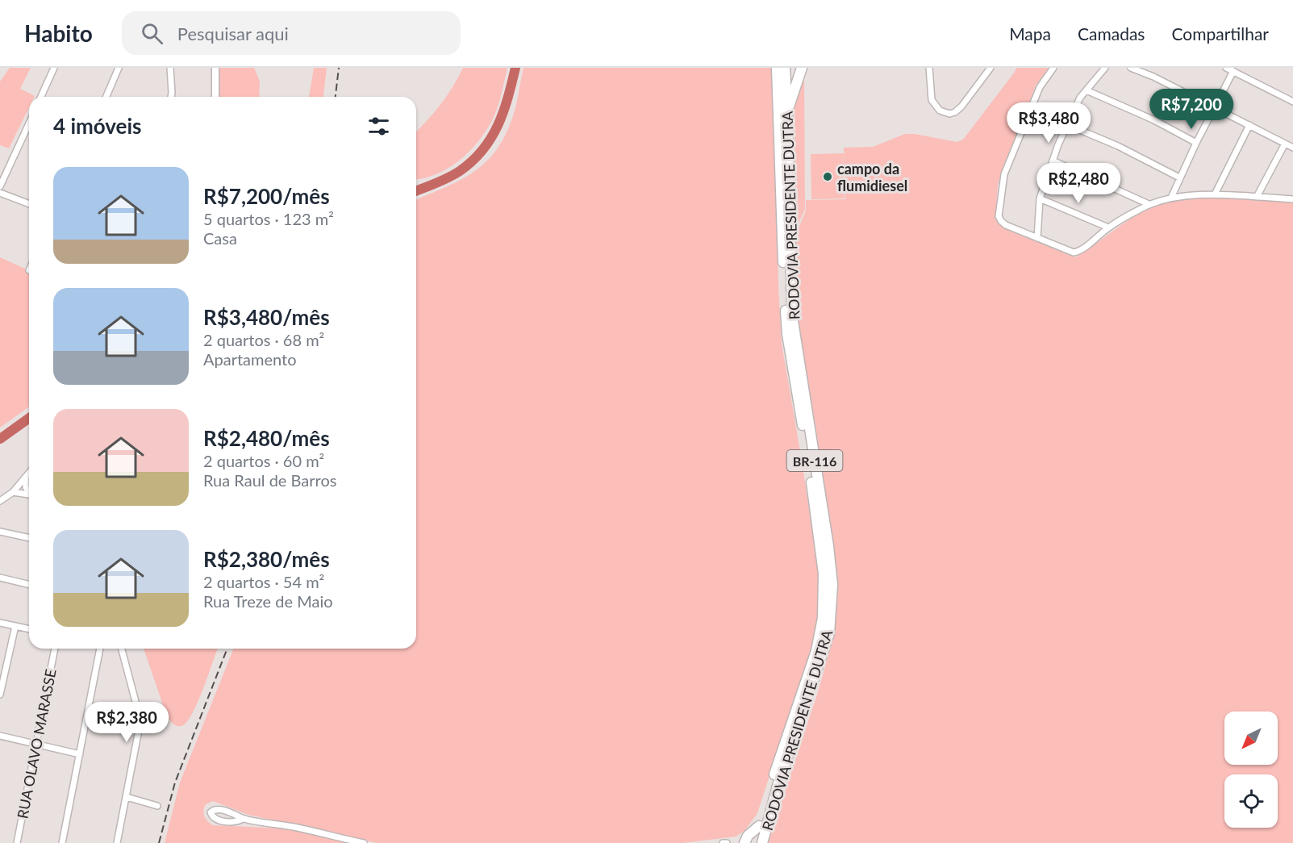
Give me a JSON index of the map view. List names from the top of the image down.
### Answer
{
  "streets": {
    "highway": ["RODOVIA PRESIDENTE DUTRA", "BR-116"],
    "street": ["RUA OLAVO MARASSE"]
  },
  "places": ["campo da flumidiesel"],
  "north": "bottom left",
  "page": {
    "header": "Habito",
    "search": "Pesquisar aqui",
    "nav": ["Mapa", "Camadas", "Compartilhar"],
    "price": [
      "R$7,200",
      "R$3,480",
      "R$2,480",
      "R$2,380"
    ],
    "heading": "4 imóveis",
    "list": [
      {
        "name": "R$7,200/mês",
        "note": "5 quartos · 123 m² · Casa"
      },
      {
        "name": "R$3,480/mês",
        "note": "2 quartos · 68 m² · Apartamento"
      },
      {
        "name": "R$2,480/mês",
        "note": "2 quartos · 60 m² · Rua Raul de Barros"
      },
      {
        "name": "R$2,380/mês",
        "note": "2 quartos · 54 m² · Rua Treze de Maio"
      }
    ]
  }
}
